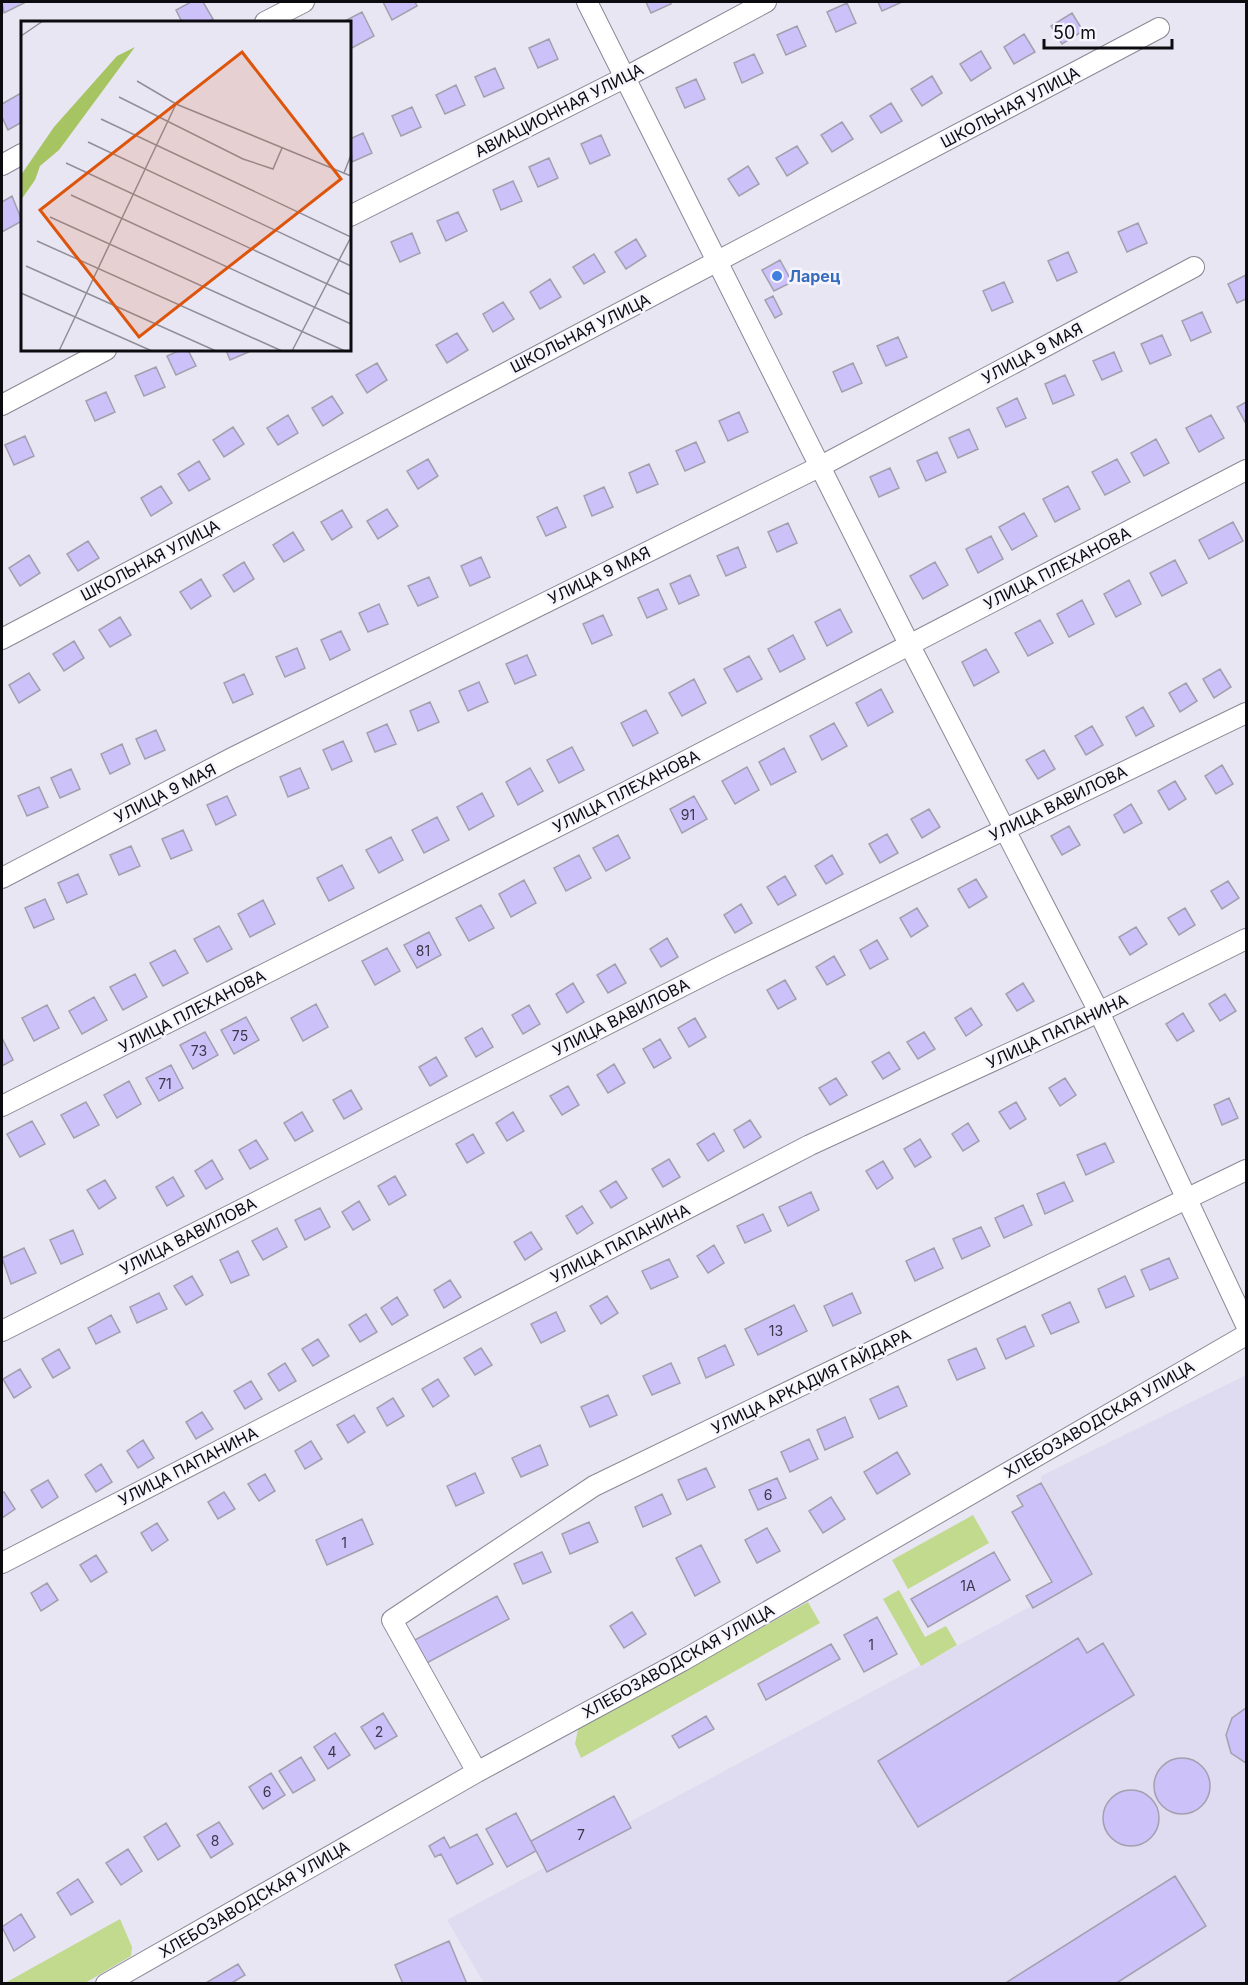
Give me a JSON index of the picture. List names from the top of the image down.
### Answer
{
  "streets": {
    "street": [
      "ШКОЛЬНАЯ УЛИЦА",
      "АВИАЦИОННАЯ УЛИЦА",
      "УЛИЦА 9 МАЯ",
      "УЛИЦА ПЛЕХАНОВА",
      "УЛИЦА ВАВИЛОВА",
      "УЛИЦА ПАПАНИНА",
      "УЛИЦА АРКАДИЯ ГАЙДАРА",
      "ХЛЕБОЗАВОДСКАЯ УЛИЦА"
    ]
  },
  "crossings": [
    ["УЛИЦА АРКАДИЯ ГАЙДАРА", "ХЛЕБОЗАВОДСКАЯ УЛИЦА"]
  ],
  "places": ["Ларец"],
  "house_numbers": [
    "91",
    "81",
    "75",
    "73",
    "71",
    "13",
    "6",
    "1",
    "1А",
    "1",
    "2",
    "4",
    "6",
    "7",
    "8"
  ],
  "scale_bar": "50 m"
}
